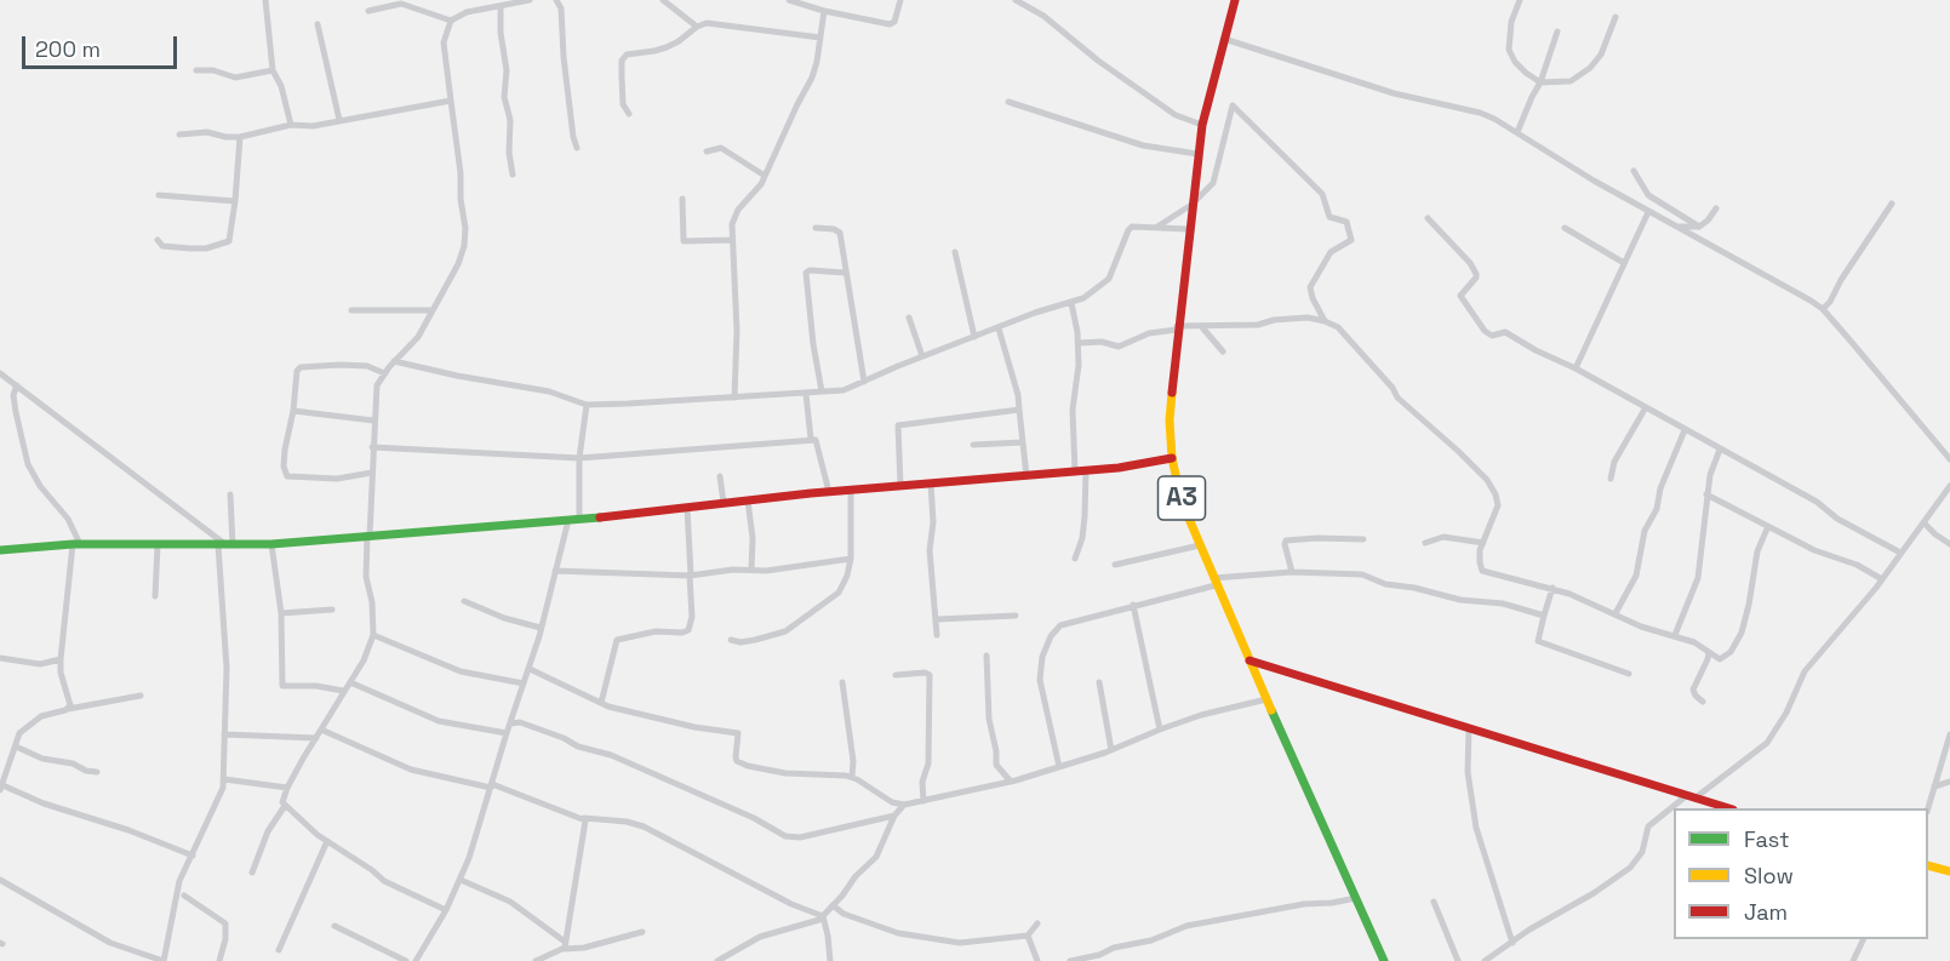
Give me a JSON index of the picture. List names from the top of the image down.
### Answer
{
  "streets": {
    "main road": ["A3"]
  },
  "legend": ["Fast", "Slow", "Jam"],
  "scale_bar": "200 m"
}
